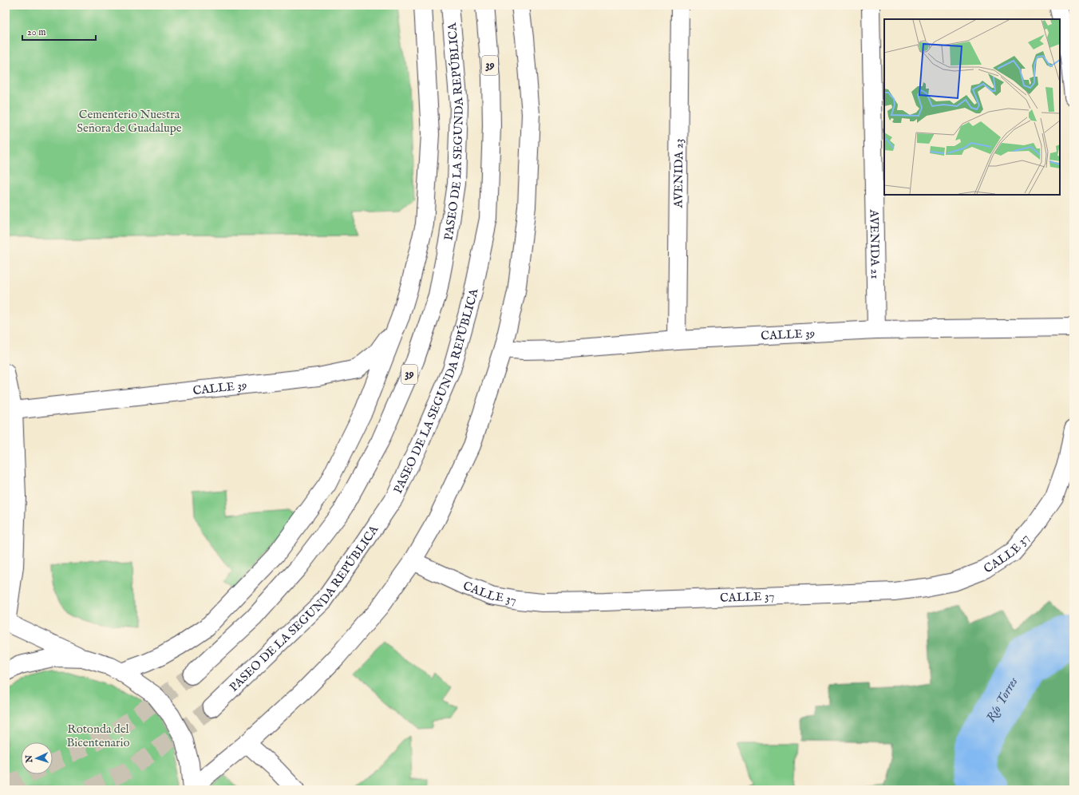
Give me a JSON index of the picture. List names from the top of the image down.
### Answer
{
  "streets": {
    "main road": [
      "39",
      "PASEO DE LA SEGUNDA REPÚBLICA",
      "AVENIDA 23",
      "AVENIDA 21",
      "CALLE 39",
      "CALLE 37"
    ]
  },
  "crossings": [
    ["AVENIDA 23", "CALLE 39"],
    ["AVENIDA 21", "CALLE 39"]
  ],
  "water": ["Río Torres"],
  "parks": ["Cementerio Nuestra Señora de Guadalupe", "Rotonda del Bicentenario"],
  "scale_bar": "20 m",
  "north": "left"
}
